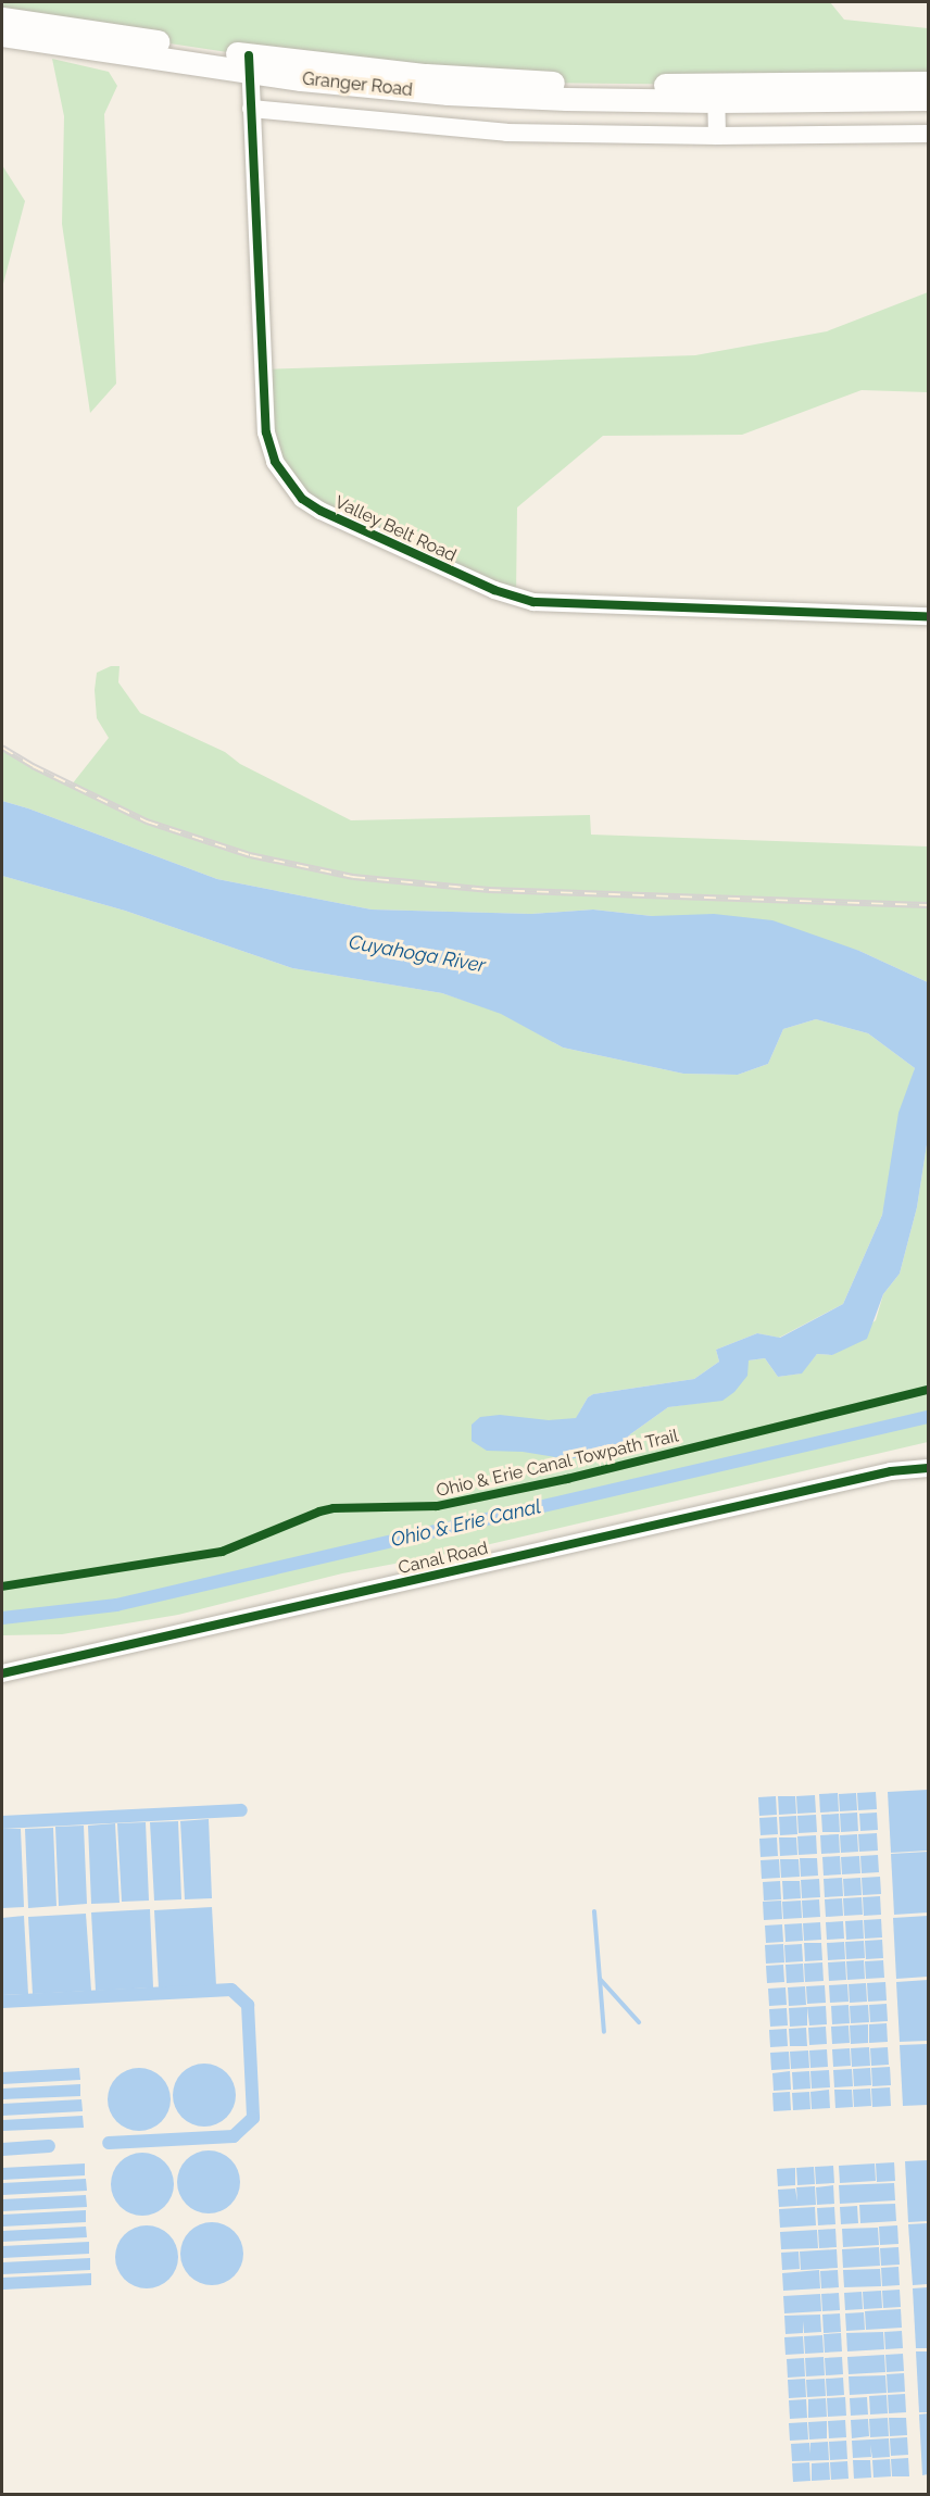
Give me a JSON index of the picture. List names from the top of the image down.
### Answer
{
  "streets": {
    "main road": ["Granger Road"],
    "street": ["Valley Belt Road", "Canal Road"],
    "cycle path": ["Ohio & Erie Canal Towpath Trail"]
  },
  "crossings": [
    ["Granger Road", "Valley Belt Road"]
  ],
  "water": ["Cuyahoga River", "Ohio & Erie Canal"]
}
